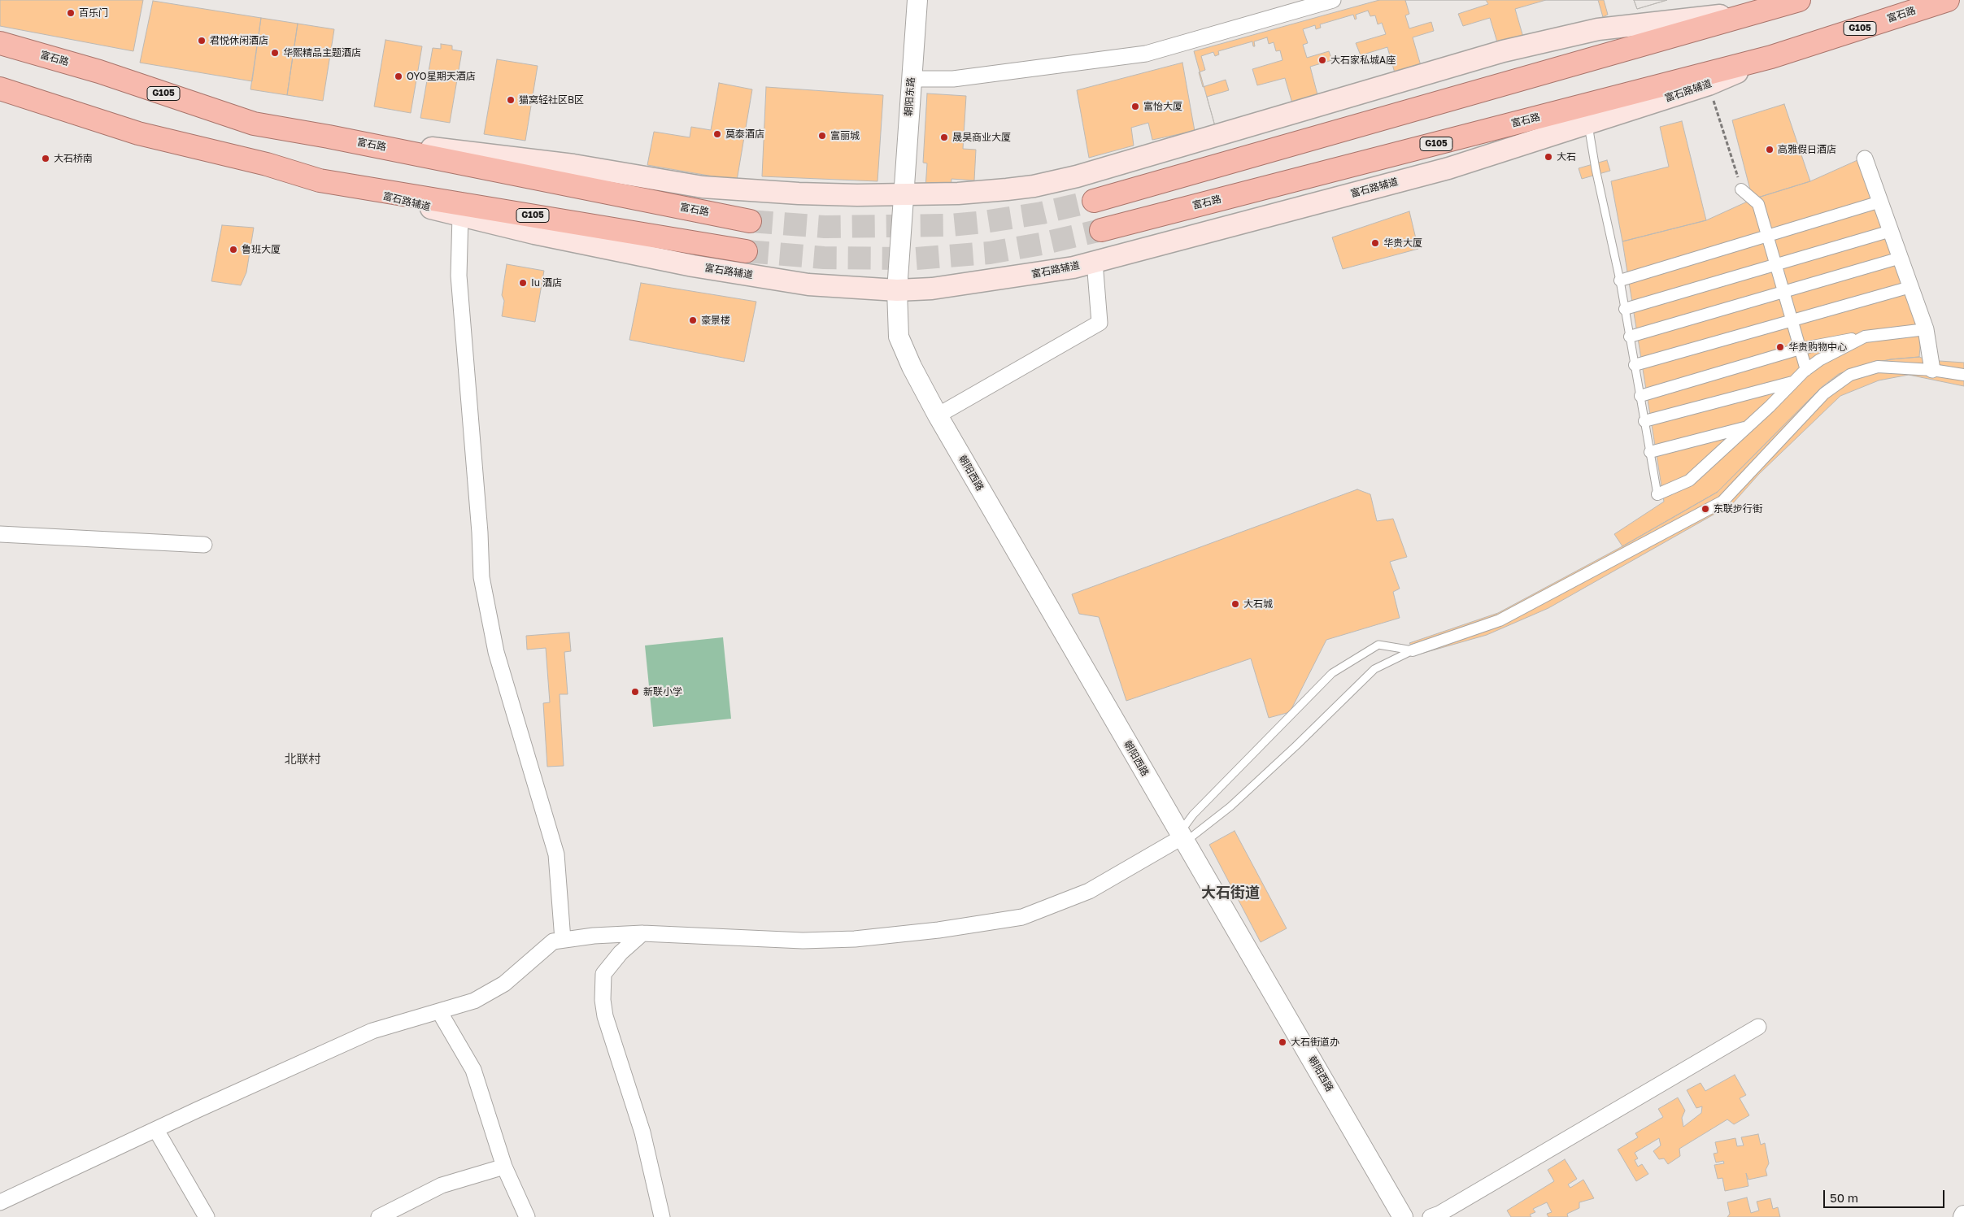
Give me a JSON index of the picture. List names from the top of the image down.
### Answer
{
  "streets": {
    "highway": ["富石路", "G105"],
    "main road": ["富石路辅道"],
    "street": ["朝阳东路", "朝阳西路"]
  },
  "crossings": [
    ["富石路", "富石路辅道"],
    ["G105", "富石路辅道"],
    ["富石路辅道", "朝阳东路"],
    ["富石路辅道", "朝阳西路"],
    ["朝阳东路", "朝阳西路"]
  ],
  "districts": ["北联村", "大石街道"],
  "places": [
    "百乐门",
    "君悦休闲酒店",
    "华熙精品主题酒店",
    "大石家私城A座",
    "OYO星期天酒店",
    "猫窝轻社区B区",
    "富怡大厦",
    "莫泰酒店",
    "富丽城",
    "晟昊商业大厦",
    "高雅假日酒店",
    "大石",
    "大石桥南",
    "华贵大厦",
    "鲁班大厦",
    "Iu 酒店",
    "豪景楼",
    "华贵购物中心",
    "东联步行街",
    "大石城",
    "新联小学",
    "大石街道办"
  ],
  "scale_bar": "50 m"
}
